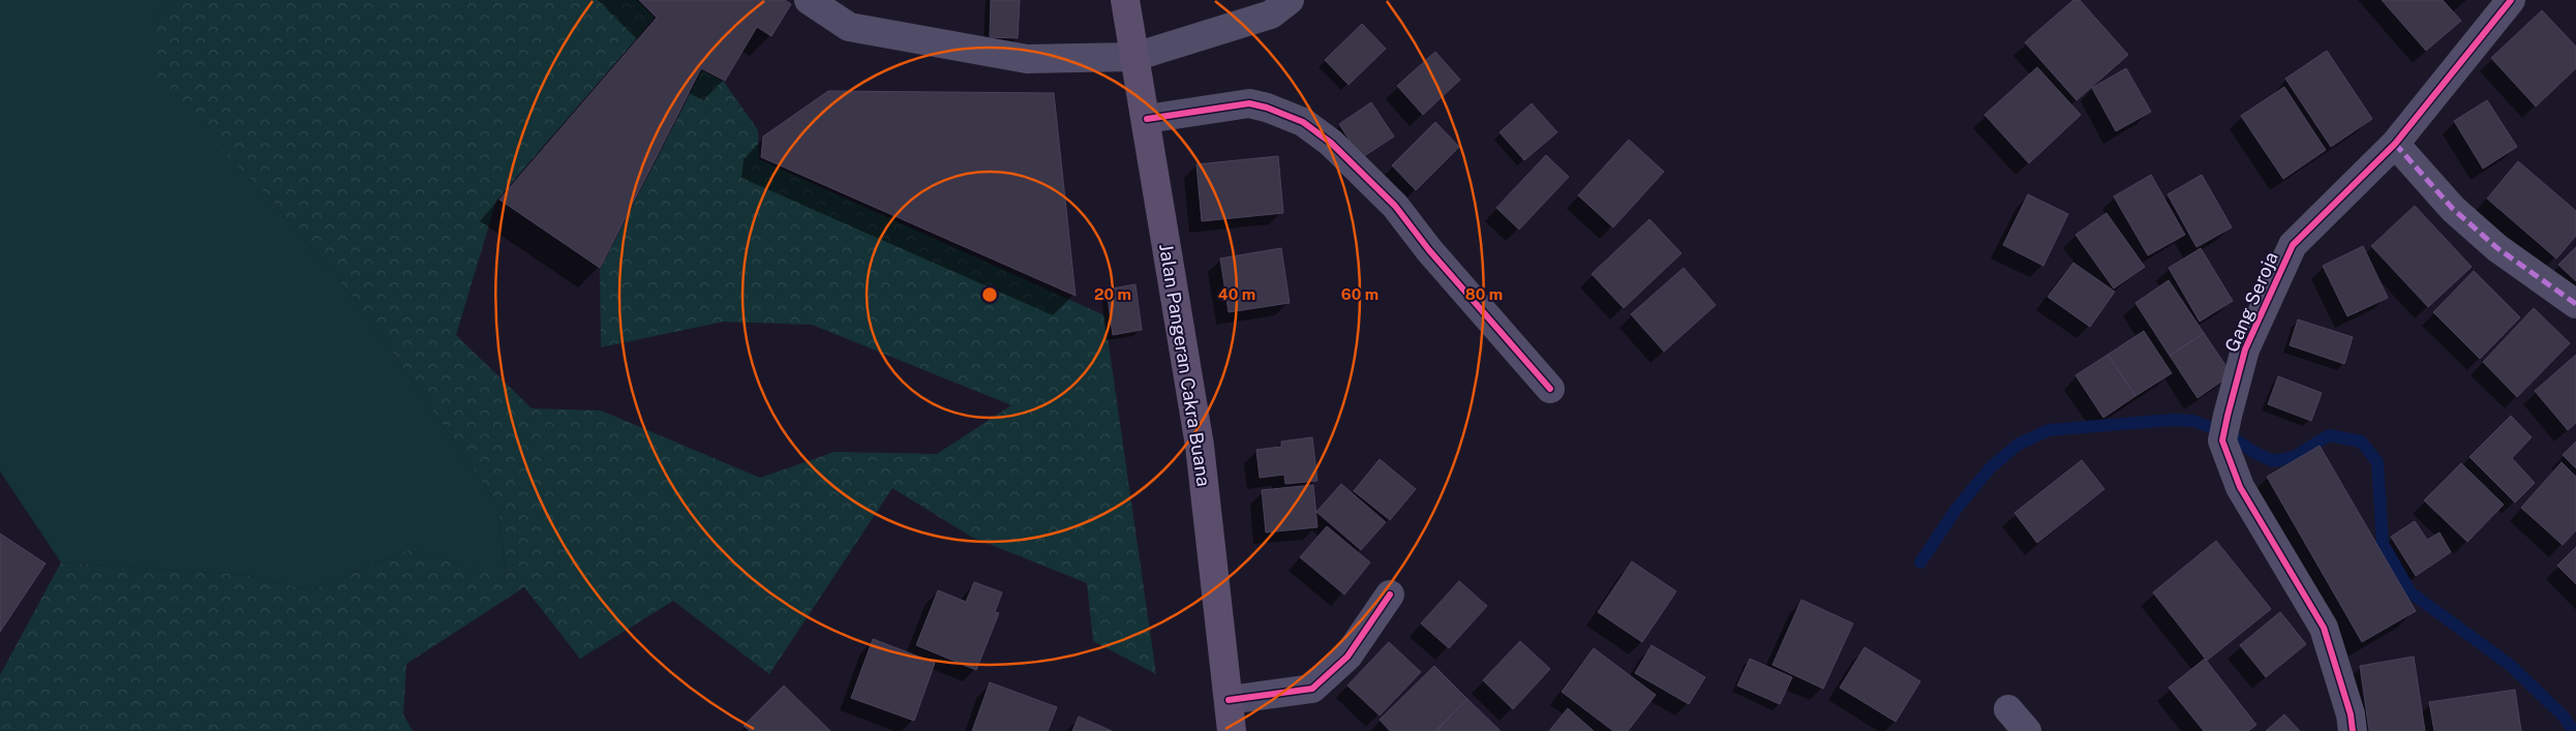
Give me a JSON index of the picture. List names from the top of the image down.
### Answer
{
  "streets": {
    "main road": ["Jalan Pangeran Cakra Buana"],
    "street": ["Gang Seroja"]
  },
  "rings": [
    "20 m",
    "40 m",
    "60 m",
    "80 m"
  ]
}
